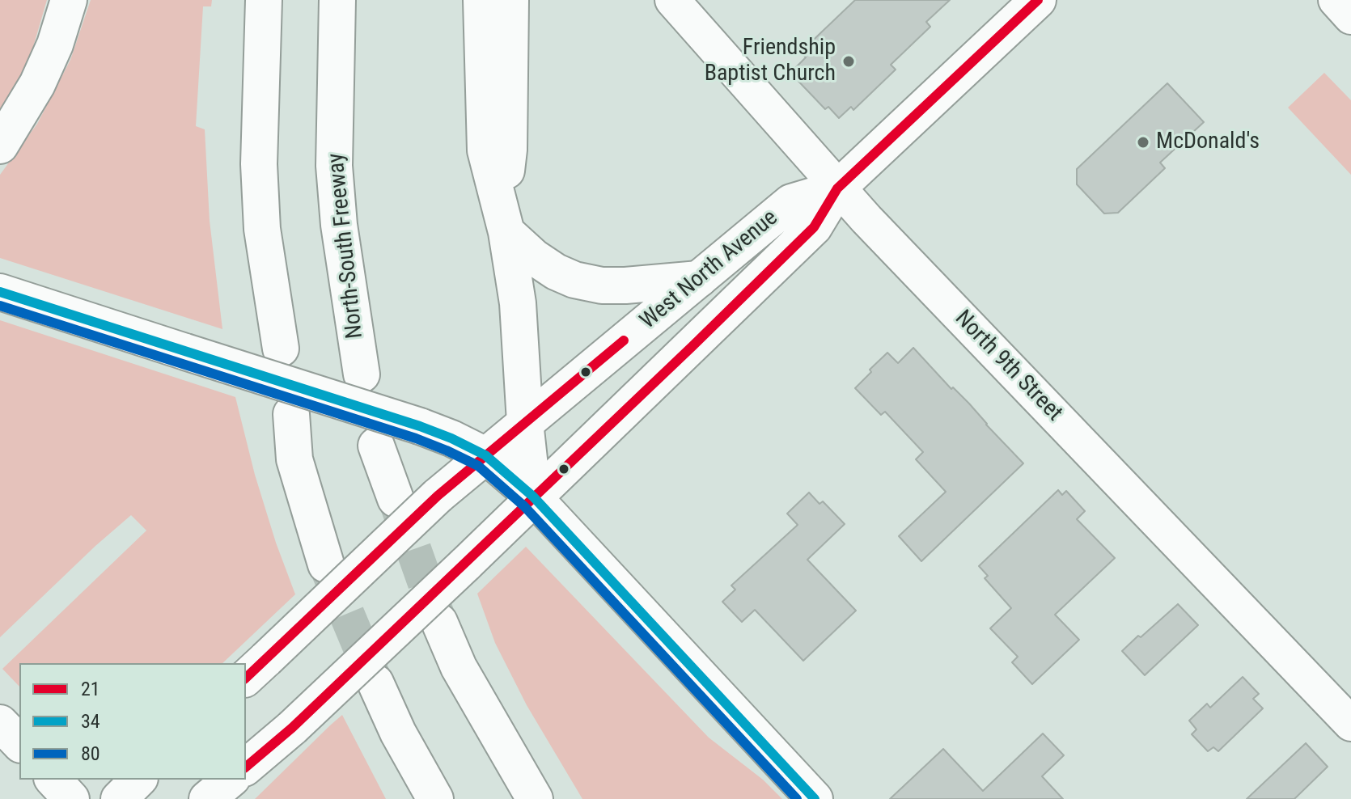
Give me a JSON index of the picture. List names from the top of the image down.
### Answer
{
  "streets": {
    "main road": ["North-South Freeway", "West North Avenue"],
    "street": ["North 9th Street"]
  },
  "crossings": [
    ["West North Avenue", "North 9th Street"]
  ],
  "places": ["Friendship Baptist Church", "McDonald's"],
  "lines": ["transit line 21", "transit line 34", "transit line 80"],
  "legend": ["21", "34", "80"]
}
